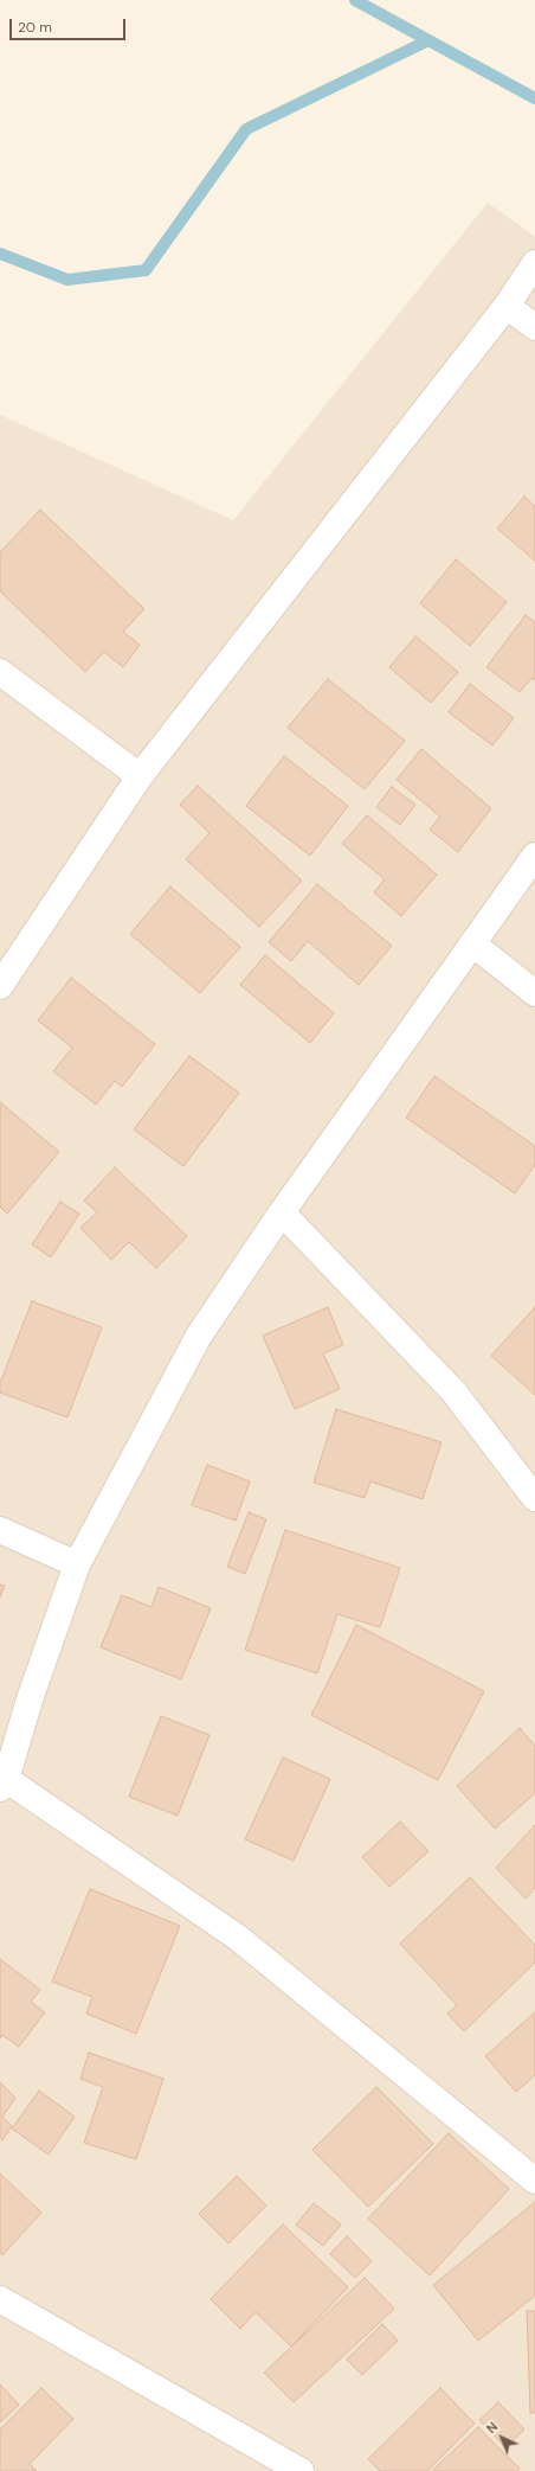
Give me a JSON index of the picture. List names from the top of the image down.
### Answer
{
  "scale_bar": "20 m",
  "north": "top left"
}
